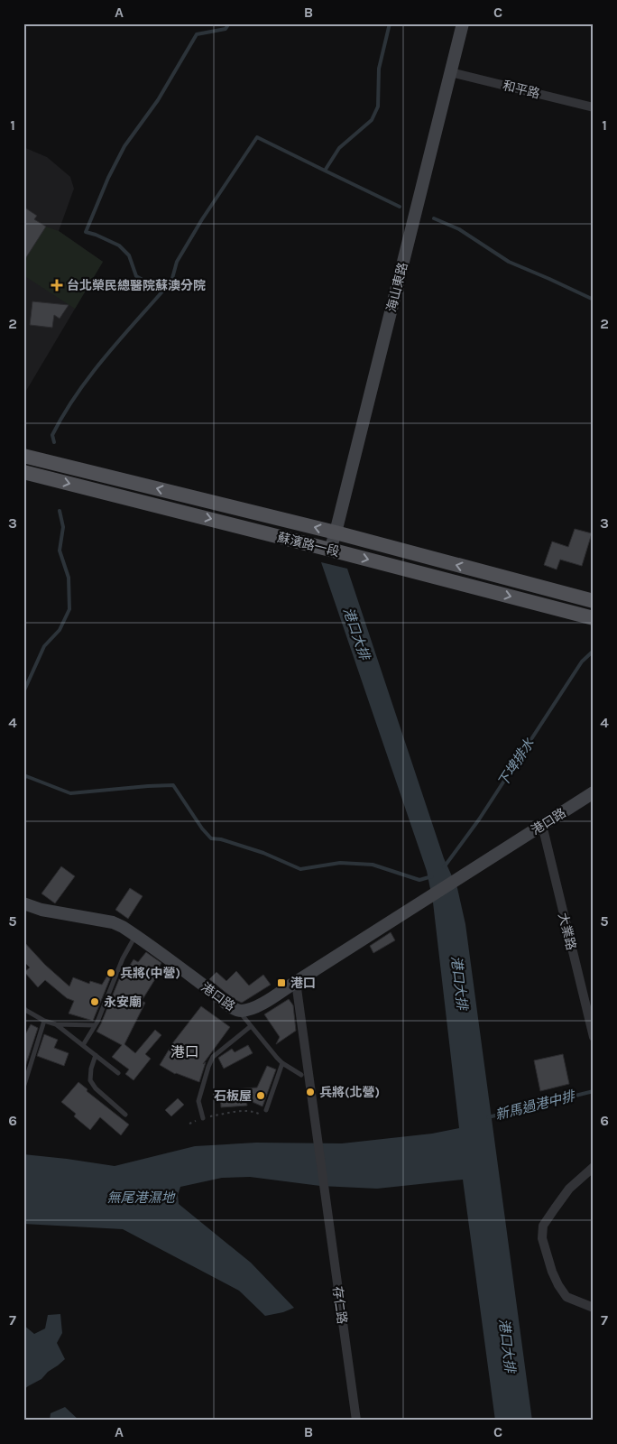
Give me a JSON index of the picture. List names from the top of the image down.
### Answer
{
  "streets": {
    "main road": ["蘇濱路一段"],
    "street": [
      "和平路",
      "海山東路",
      "港口路",
      "大業路",
      "存仁路"
    ]
  },
  "crossings": [
    ["和平路", "海山東路"],
    ["海山東路", "蘇濱路一段"],
    ["港口路", "大業路"]
  ],
  "districts": ["港口"],
  "water": [
    "港口大排",
    "下埤排水",
    "新馬過港中排",
    "無尾港濕地"
  ],
  "places": {
    "health": ["台北榮民總醫院蘇澳分院"],
    "other": [
      "兵將(中營)",
      "永安廟",
      "兵將(北營)",
      "石板屋"
    ],
    "transit": ["港口"]
  },
  "grid": {
    "columns": ["A", "B", "C"],
    "rows": [
      "1",
      "2",
      "3",
      "4",
      "5",
      "6",
      "7"
    ]
  }
}
